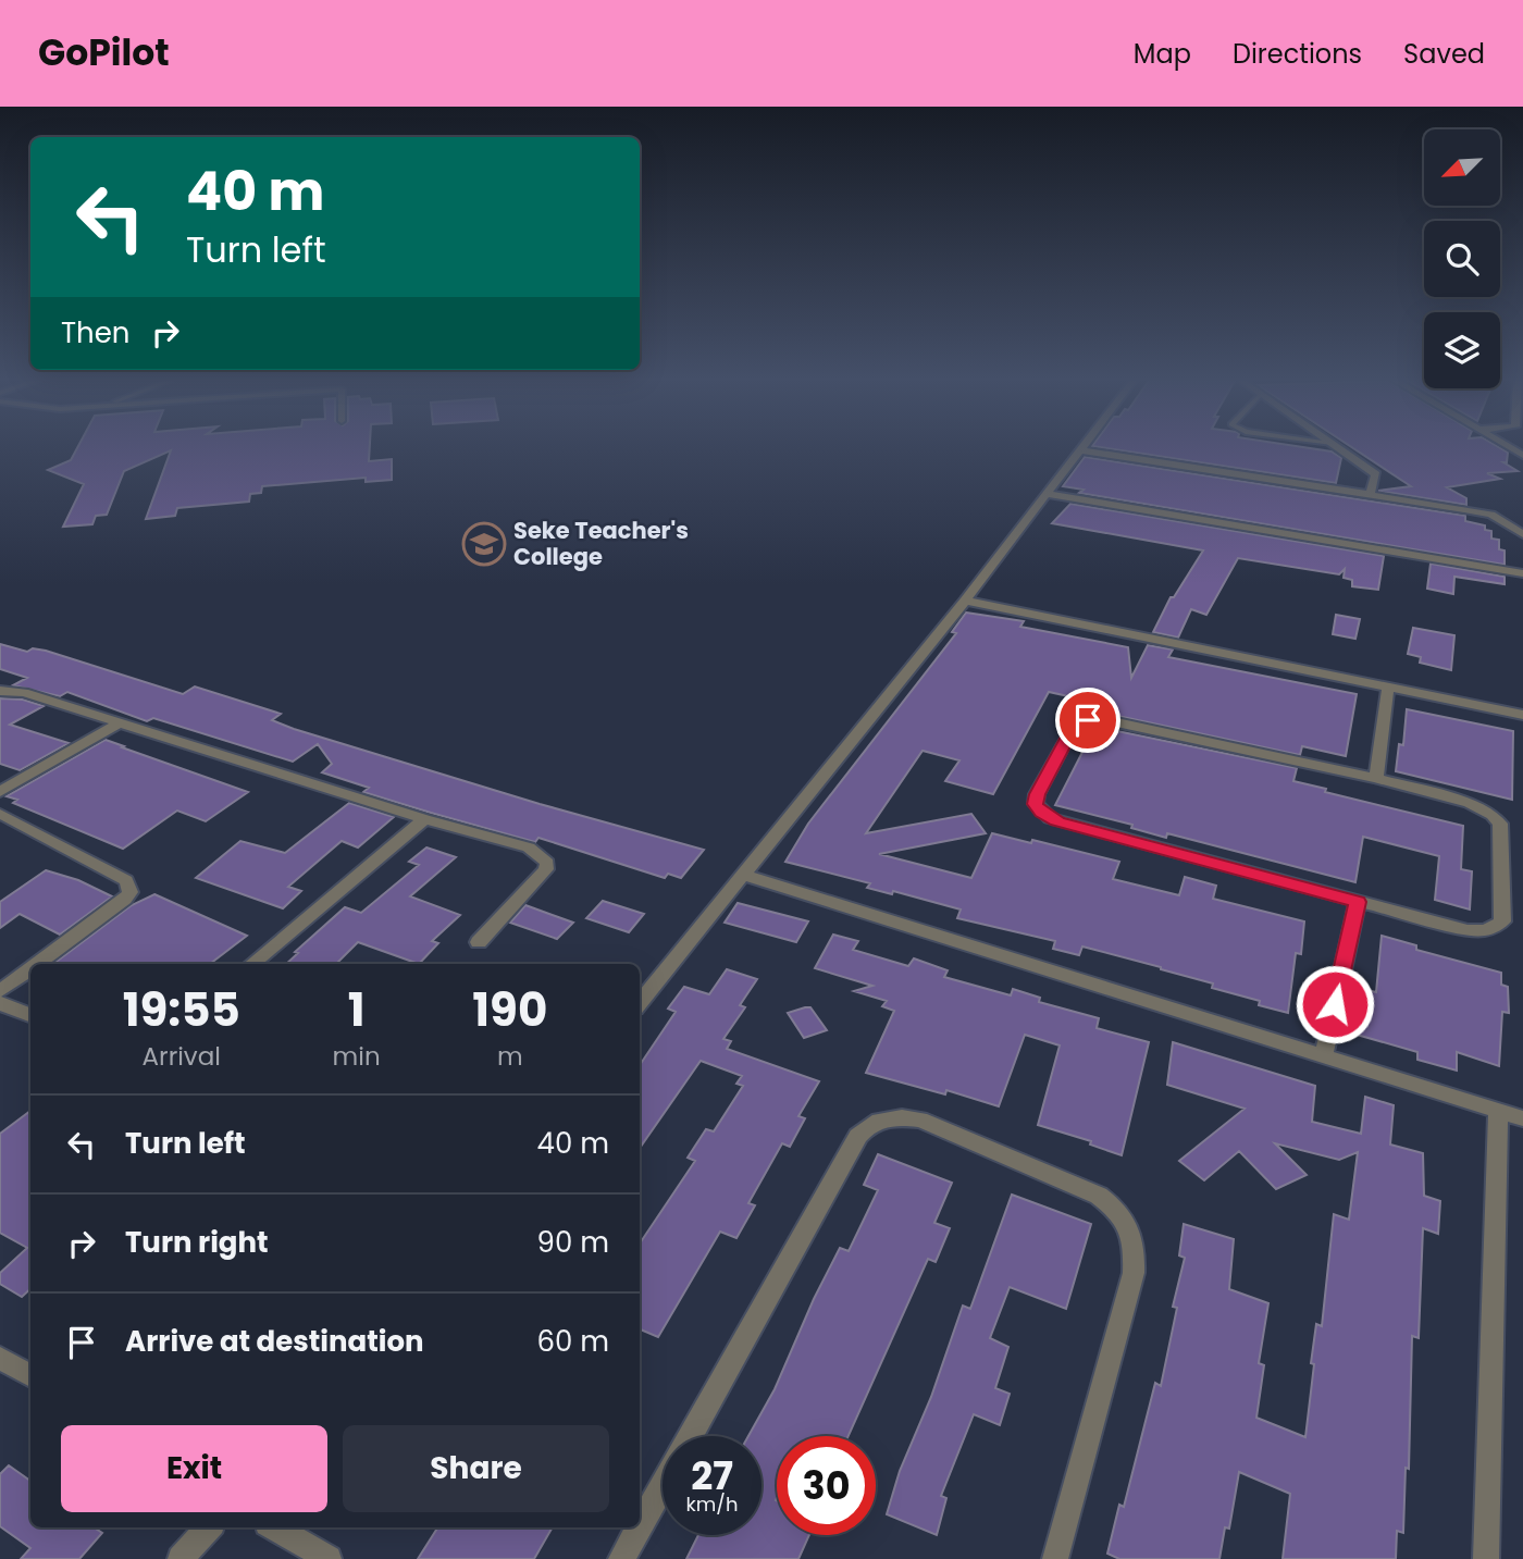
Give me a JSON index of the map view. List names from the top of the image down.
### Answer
{
  "places": {
    "school or university": ["Seke Teacher's College"]
  },
  "north": "bottom left",
  "page": {
    "header": "GoPilot",
    "nav": ["Map", "Directions", "Saved"],
    "turn": ["40 m", "Turn left"],
    "then": "Then",
    "eta": [
      "19:55",
      "Arrival",
      "1",
      "min",
      "190",
      "m"
    ],
    "list": [
      {
        "name": "Turn left",
        "value": "40 m"
      },
      {
        "name": "Turn right",
        "value": "90 m"
      },
      {
        "name": "Arrive at destination",
        "value": "60 m"
      }
    ],
    "buttons": ["Exit", "Share"],
    "speed": "27 km/h",
    "limit": "30"
  }
}
